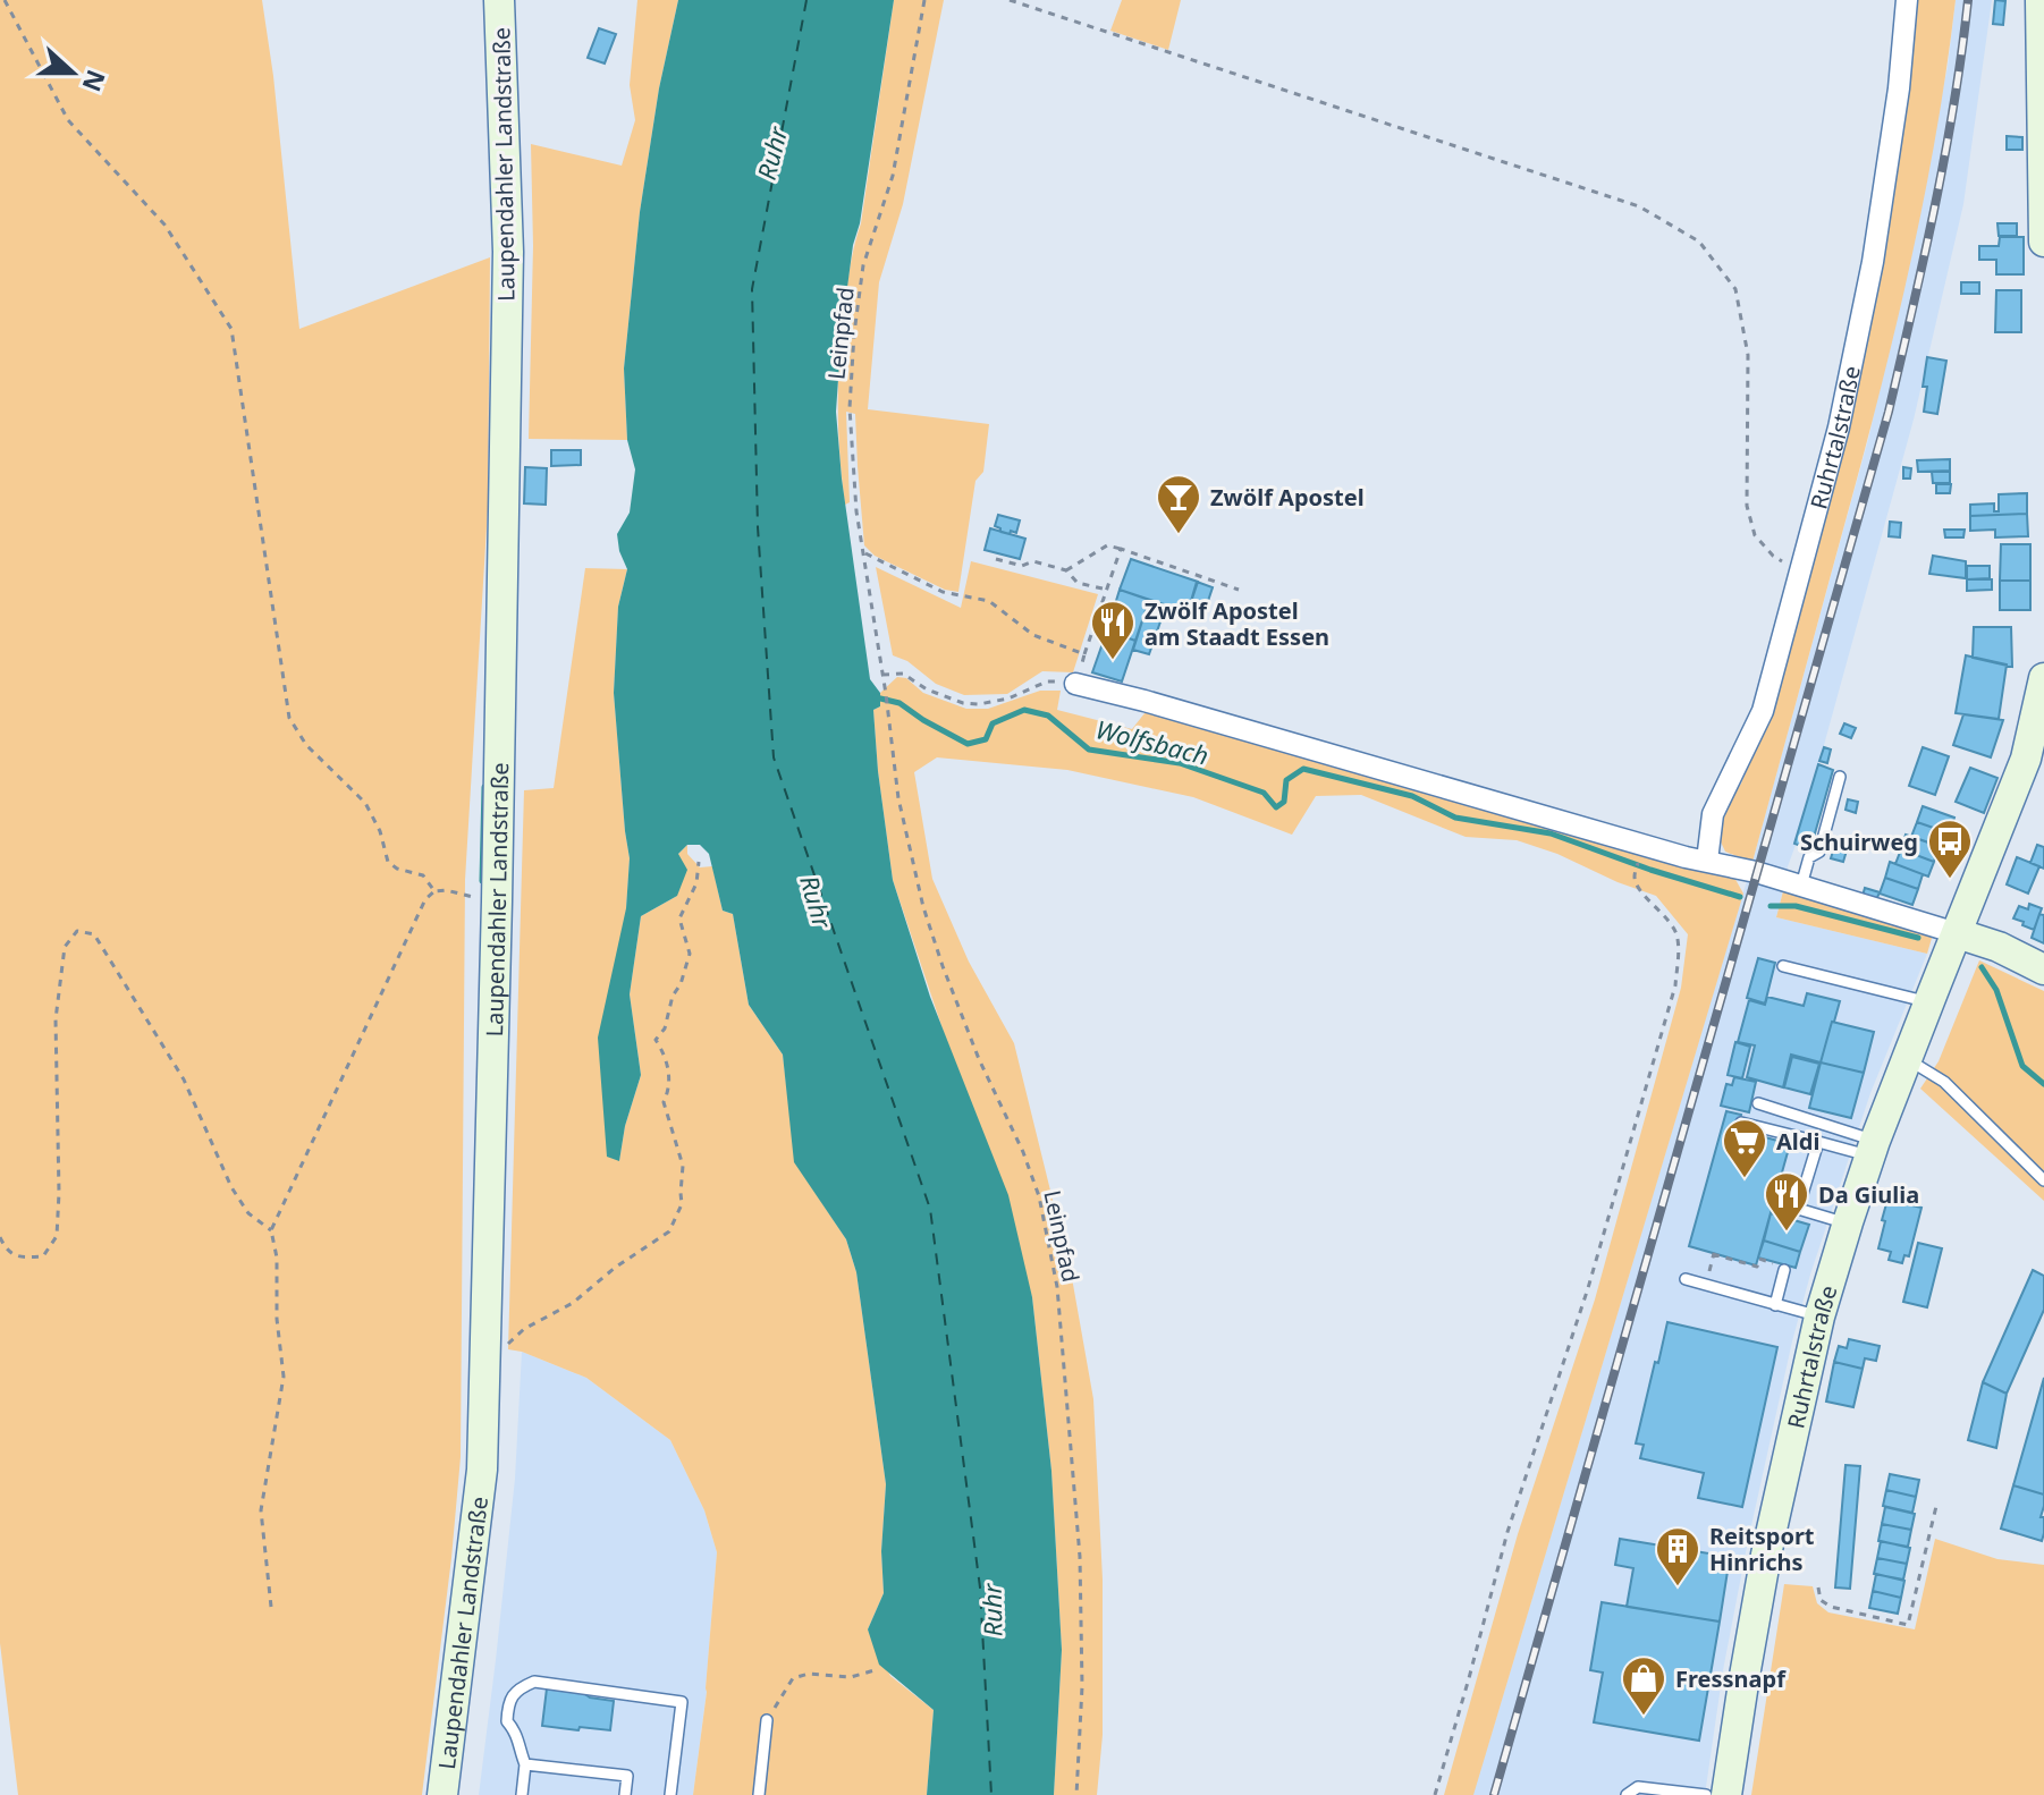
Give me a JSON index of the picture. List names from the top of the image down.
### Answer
{
  "streets": {
    "main road": ["Laupendahler Landstraße", "Ruhrtalstraße"],
    "path": ["Leinpfad"]
  },
  "water": ["Ruhr", "Wolfsbach"],
  "places": {
    "bar": ["Zwölf Apostel"],
    "restaurant": ["Zwölf Apostel am Staadt Essen", "Da Giulia"],
    "bus stop": ["Schuirweg"],
    "supermarket": ["Aldi"],
    "building": ["Reitsport Hinrichs"],
    "shop": ["Fressnapf"]
  },
  "north": "right"
}
